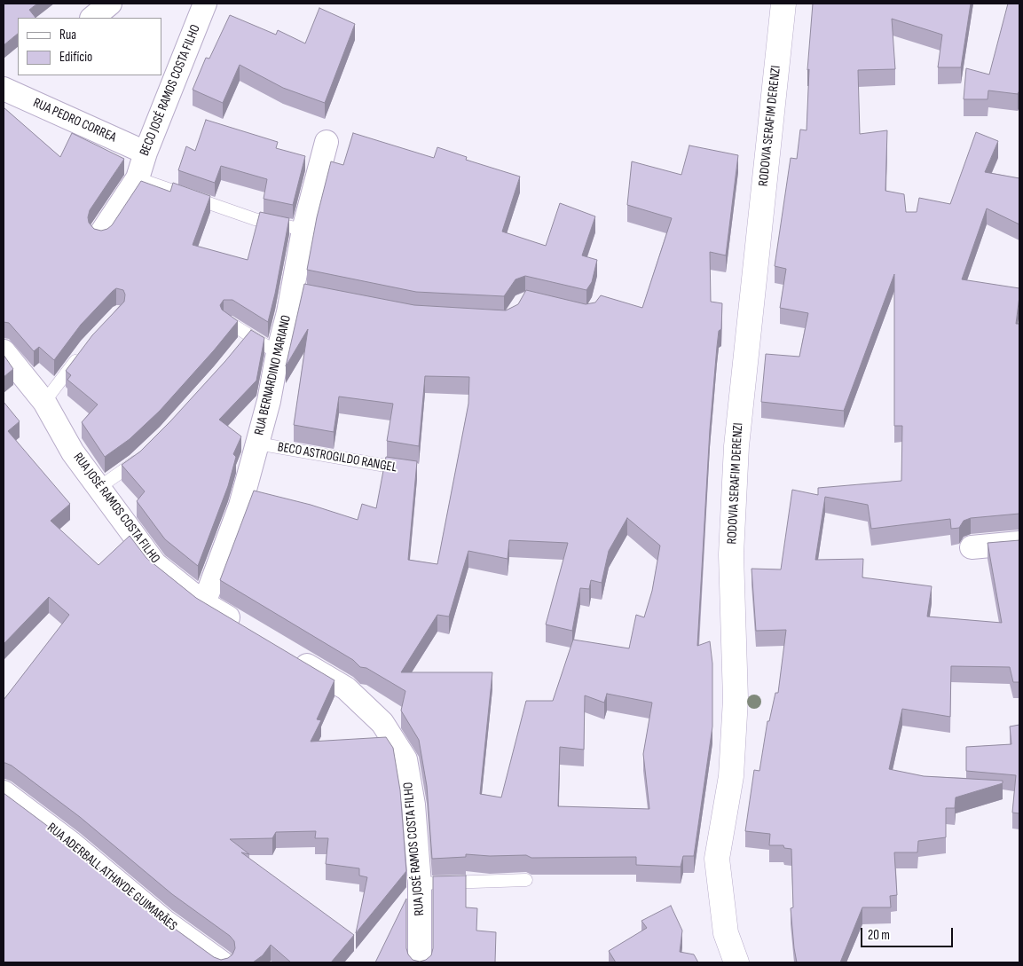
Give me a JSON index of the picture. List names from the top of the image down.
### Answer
{
  "streets": {
    "main road": ["RODOVIA SERAFIM DERENZI"],
    "street": [
      "BECO JOSÉ RAMOS COSTA FILHO",
      "RUA PEDRO CORREA",
      "RUA BERNARDINO MARIANO",
      "RUA JOSÉ RAMOS COSTA FILHO",
      "RUA ADERBALL ATHAYDE GUIMARÃES"
    ],
    "lane": ["BECO ASTROGILDO RANGEL"]
  },
  "crossings": [
    ["BECO JOSÉ RAMOS COSTA FILHO", "RUA PEDRO CORREA"],
    ["RUA BERNARDINO MARIANO", "BECO ASTROGILDO RANGEL"],
    ["RUA BERNARDINO MARIANO", "RUA JOSÉ RAMOS COSTA FILHO"]
  ],
  "legend": ["Rua", "Edifício"],
  "scale_bar": "20 m"
}
